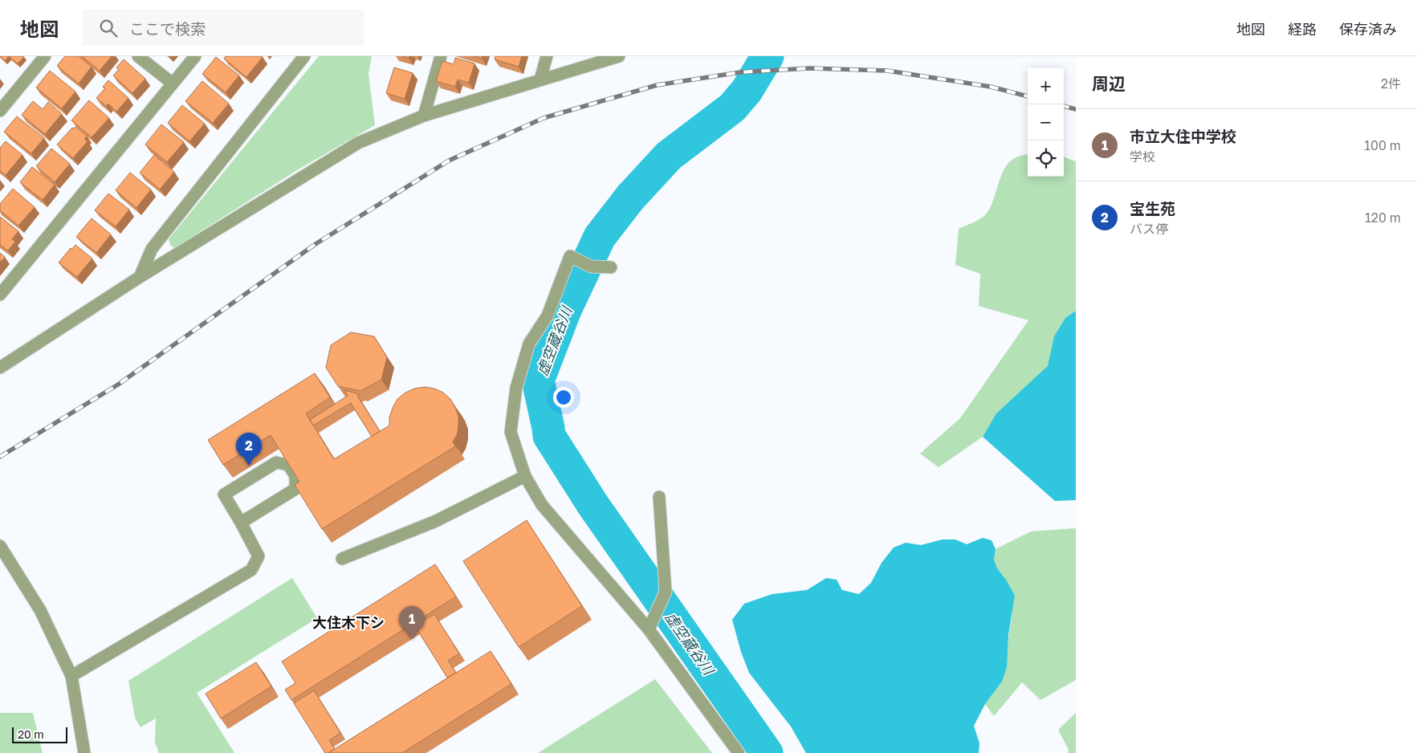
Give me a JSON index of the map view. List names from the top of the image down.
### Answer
{
  "districts": ["大住木下シ"],
  "water": ["虚空蔵谷川"],
  "scale_bar": "20 m",
  "page": {
    "header": "地図",
    "search": "ここで検索",
    "nav": ["地図", "経路", "保存済み"],
    "heading": ["周辺", "2件"],
    "map_buttons": ["+", "−"],
    "list": [
      {
        "mark": "1",
        "name": "市立大住中学校",
        "note": "学校",
        "value": "100 m"
      },
      {
        "mark": "2",
        "name": "宝生苑",
        "note": "バス停",
        "value": "120 m"
      }
    ],
    "pins": ["2", "1"],
    "scale": "20 m"
  }
}
